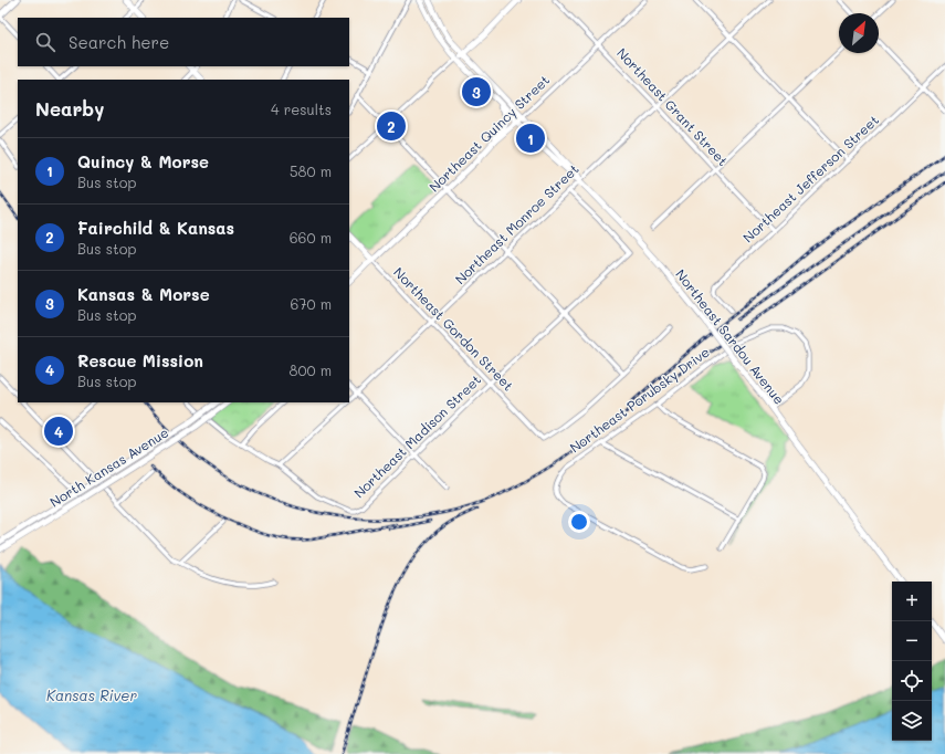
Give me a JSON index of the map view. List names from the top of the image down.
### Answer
{
  "streets": {
    "main road": [
      "Northeast Quincy Street",
      "Northeast Gordon Street",
      "Northeast Sardou Avenue",
      "North Kansas Avenue"
    ],
    "street": [
      "Northeast Grant Street",
      "Northeast Jefferson Street",
      "Northeast Monroe Street",
      "Northeast Porubsky Drive",
      "Northeast Madison Street"
    ]
  },
  "crossings": [
    ["Northeast Grant Street", "Northeast Quincy Street"],
    ["Northeast Grant Street", "Northeast Jefferson Street"],
    ["Northeast Grant Street", "Northeast Monroe Street"],
    ["Northeast Quincy Street", "Northeast Gordon Street"],
    ["Northeast Quincy Street", "Northeast Sardou Avenue"],
    ["Northeast Monroe Street", "Northeast Gordon Street"],
    ["Northeast Monroe Street", "Northeast Sardou Avenue"],
    ["Northeast Monroe Street", "Northeast Madison Street"],
    ["Northeast Gordon Street", "Northeast Madison Street"],
    ["Northeast Sardou Avenue", "Northeast Porubsky Drive"]
  ],
  "water": ["Kansas River"],
  "north": "top right",
  "page": {
    "search": "Search here",
    "pins": [
      "3",
      "2",
      "1",
      "4"
    ],
    "heading": ["Nearby", "4 results"],
    "list": [
      {
        "mark": "1",
        "name": "Quincy & Morse",
        "note": "Bus stop",
        "value": "580 m"
      },
      {
        "mark": "2",
        "name": "Fairchild & Kansas",
        "note": "Bus stop",
        "value": "660 m"
      },
      {
        "mark": "3",
        "name": "Kansas & Morse",
        "note": "Bus stop",
        "value": "670 m"
      },
      {
        "mark": "4",
        "name": "Rescue Mission",
        "note": "Bus stop",
        "value": "800 m"
      }
    ],
    "map_buttons": ["+", "−"]
  }
}
